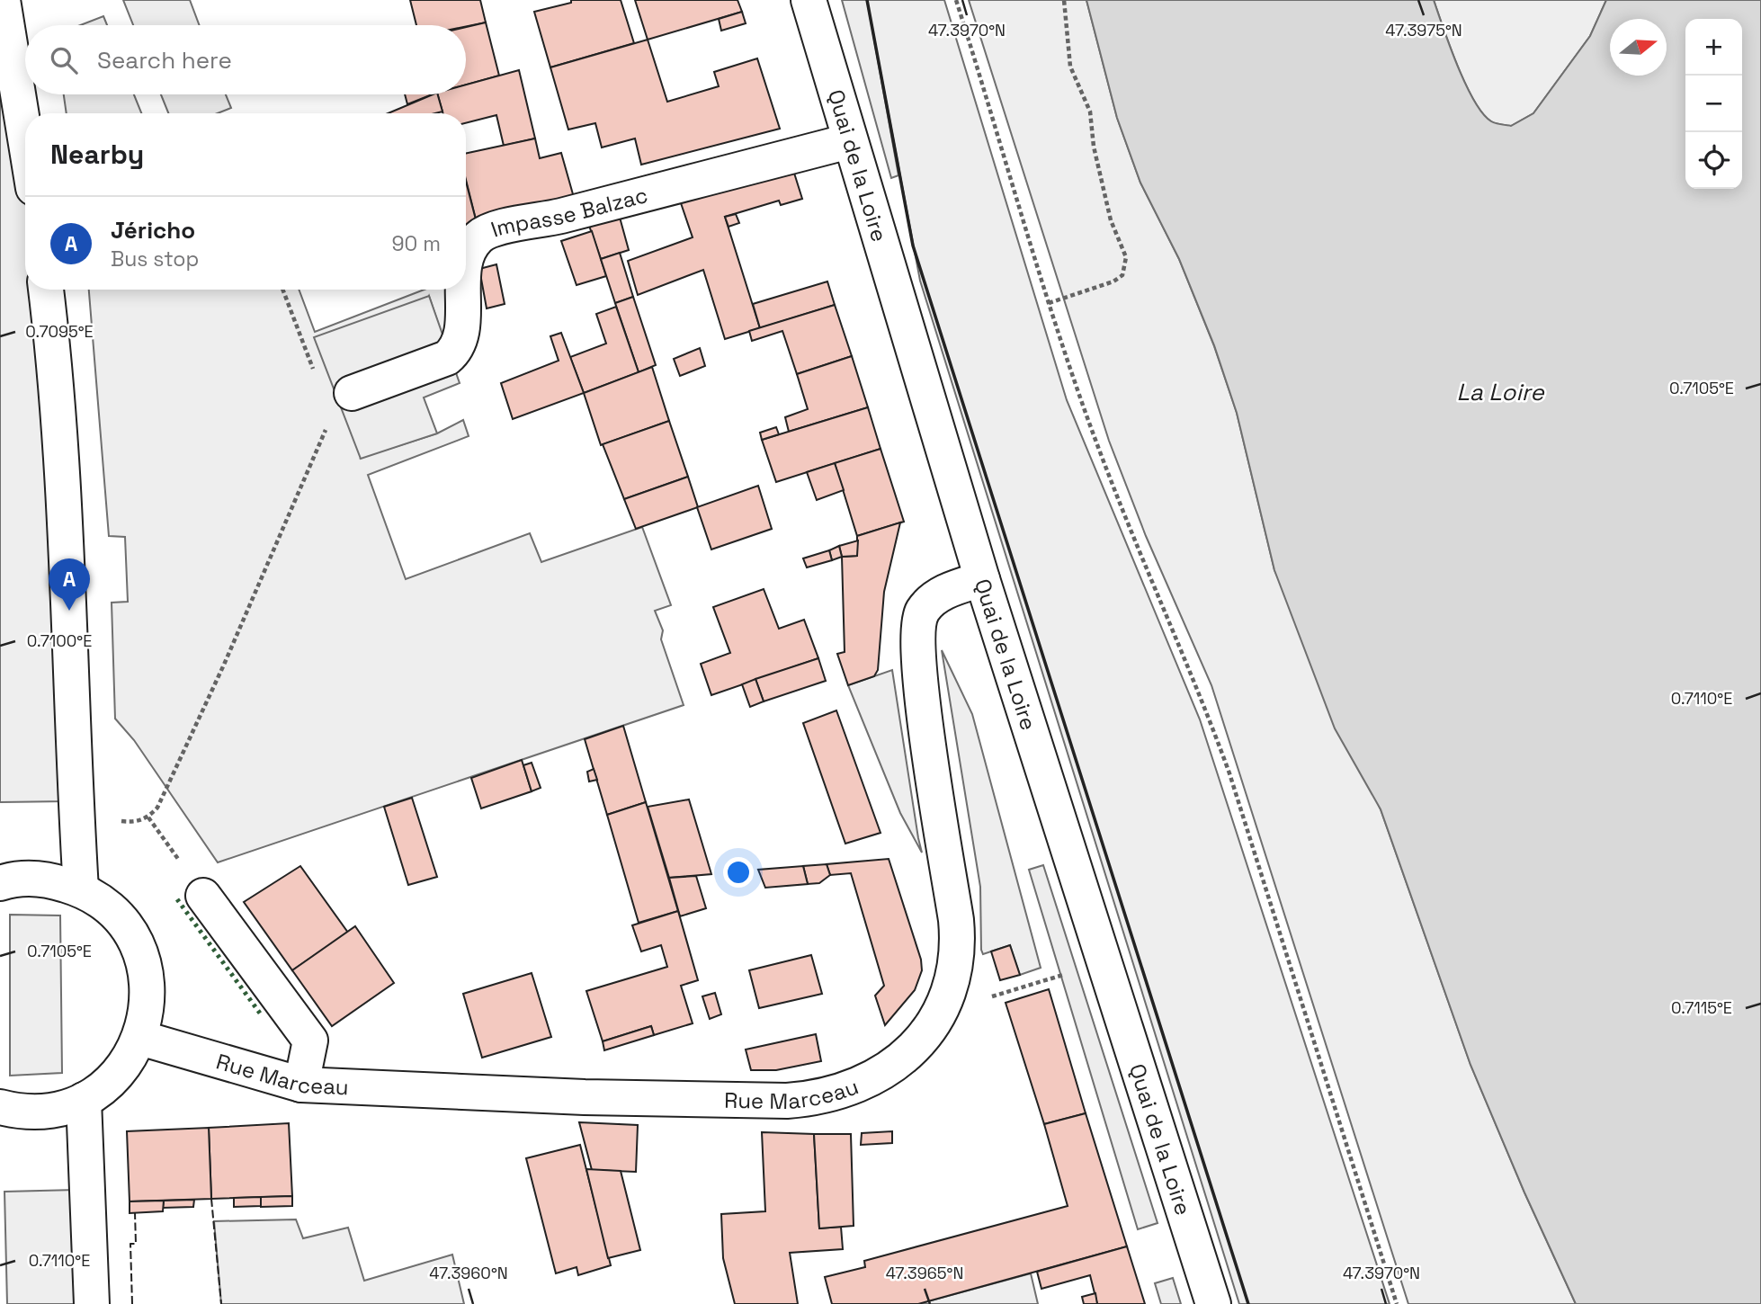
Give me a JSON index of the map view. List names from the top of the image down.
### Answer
{
  "streets": {
    "street": ["Quai de la Loire", "Impasse Balzac", "Rue Marceau"]
  },
  "crossings": [
    ["Quai de la Loire", "Impasse Balzac"],
    ["Quai de la Loire", "Rue Marceau"]
  ],
  "water": ["La Loire"],
  "north": "right",
  "page": {
    "map_buttons": ["+", "−"],
    "search": "Search here",
    "heading": "Nearby",
    "list": [
      {
        "mark": "A",
        "name": "Jéricho",
        "note": "Bus stop",
        "value": "90 m"
      }
    ],
    "pins": "A"
  },
  "coordinates": [
    "47.3970°N",
    "47.3975°N",
    "0.7095°E",
    "0.7105°E",
    "0.7100°E",
    "0.7110°E",
    "0.7115°E",
    "47.3960°N",
    "47.3965°N"
  ]
}
